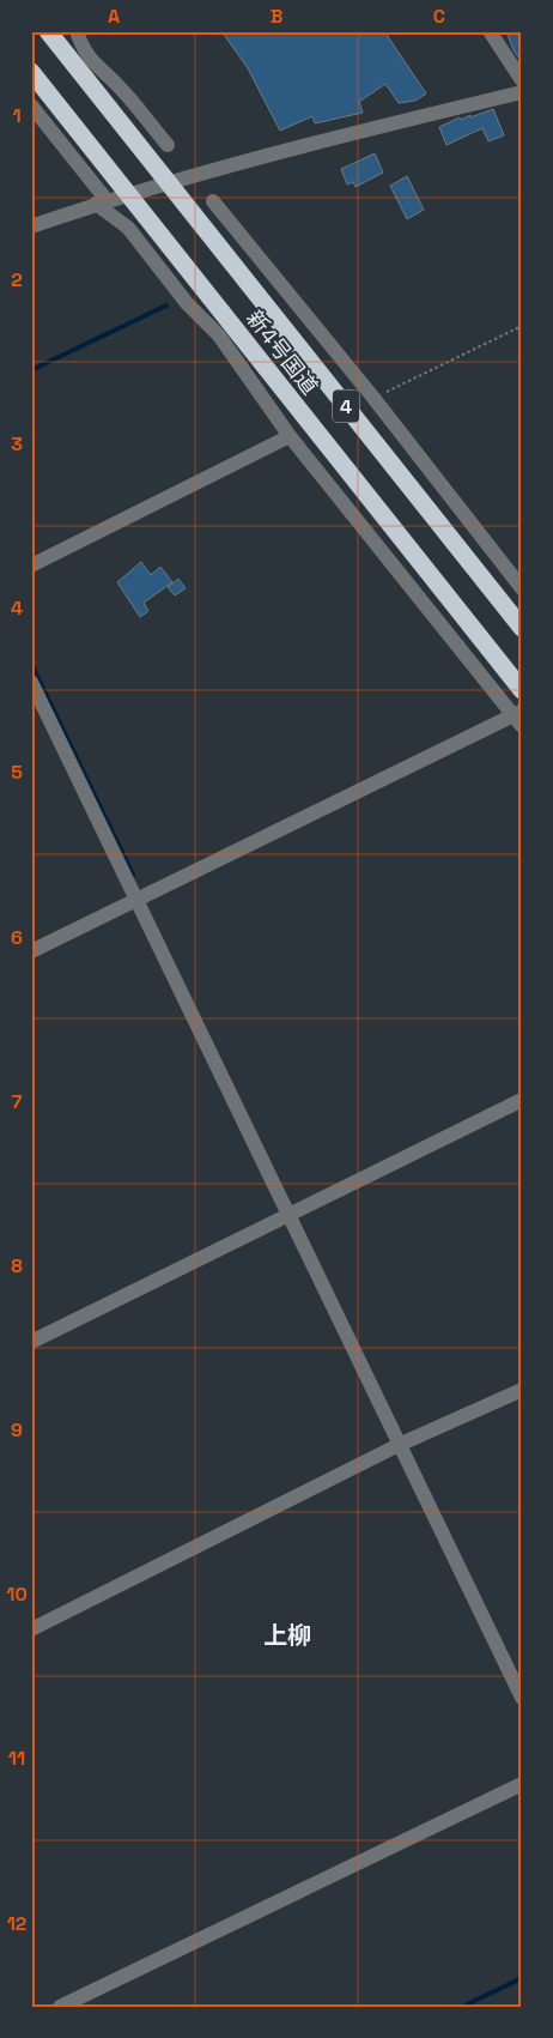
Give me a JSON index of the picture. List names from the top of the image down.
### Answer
{
  "streets": {
    "highway": ["新4号国道", "4"]
  },
  "districts": ["上柳"],
  "grid": {
    "columns": ["A", "B", "C"],
    "rows": [
      "1",
      "2",
      "3",
      "4",
      "5",
      "6",
      "7",
      "8",
      "9",
      "10",
      "11",
      "12"
    ]
  }
}
